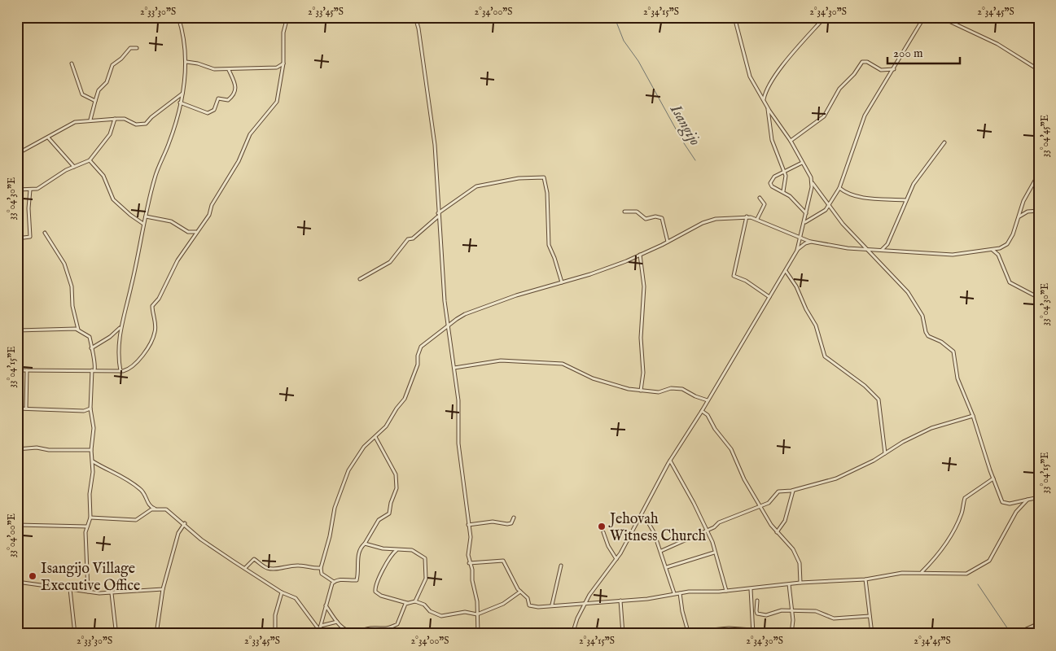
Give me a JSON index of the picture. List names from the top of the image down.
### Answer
{
  "water": ["Isangijo"],
  "places": ["Jehovah Witness Church", "Isangijo Village Executive Office"],
  "scale_bar": "200 m",
  "coordinates": [
    "2°33'30\"S",
    "2°33'45\"S",
    "2°34'00\"S",
    "2°34'15\"S",
    "2°34'30\"S",
    "2°34'45\"S",
    "33°04'45\"E",
    "33°04'30\"E",
    "33°04'15\"E",
    "33°04'00\"E"
  ]
}
